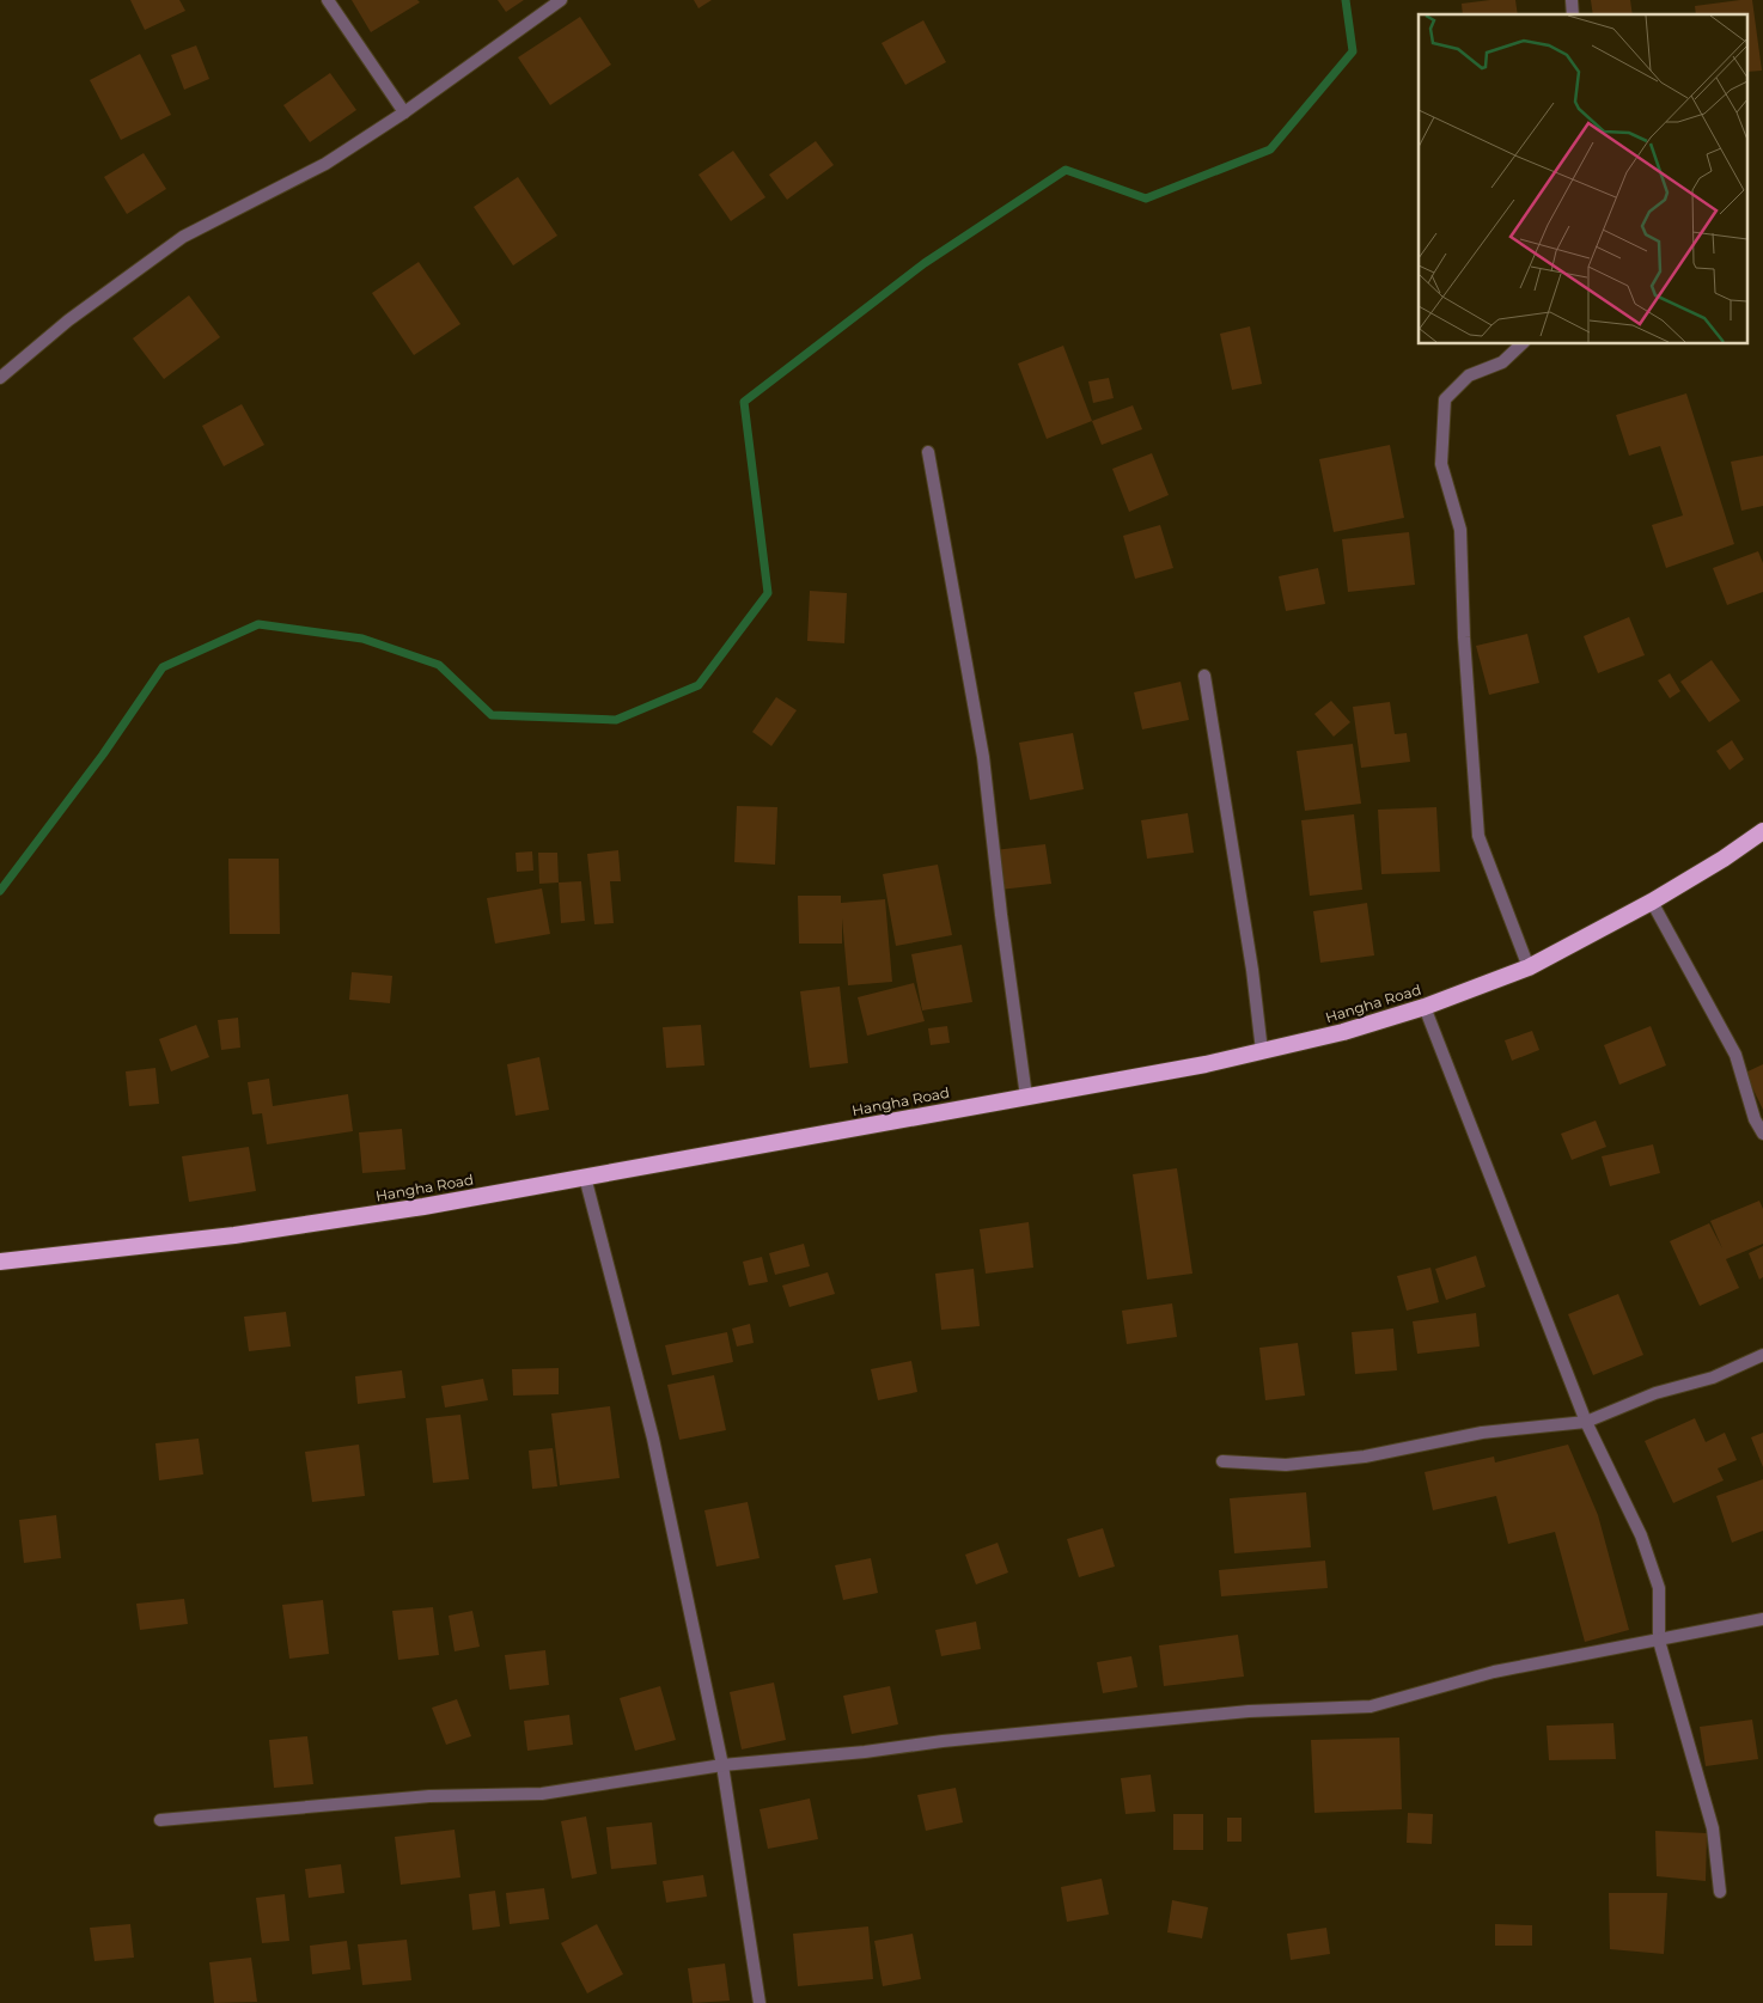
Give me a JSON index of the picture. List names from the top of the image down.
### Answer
{
  "streets": {
    "highway": ["Hangha Road"]
  }
}
